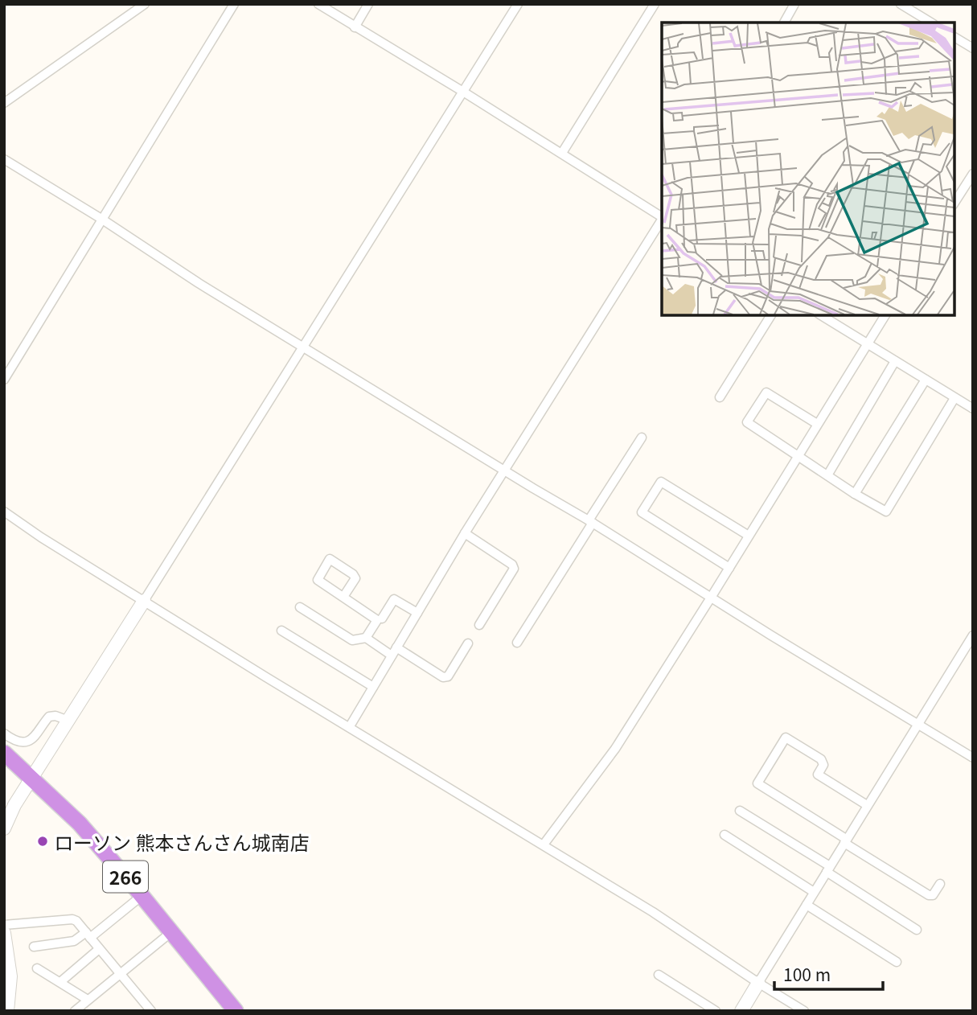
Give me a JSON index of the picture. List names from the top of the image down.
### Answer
{
  "streets": {
    "highway": ["266"]
  },
  "places": ["ローソン 熊本さんさん城南店"],
  "scale_bar": "100 m"
}
